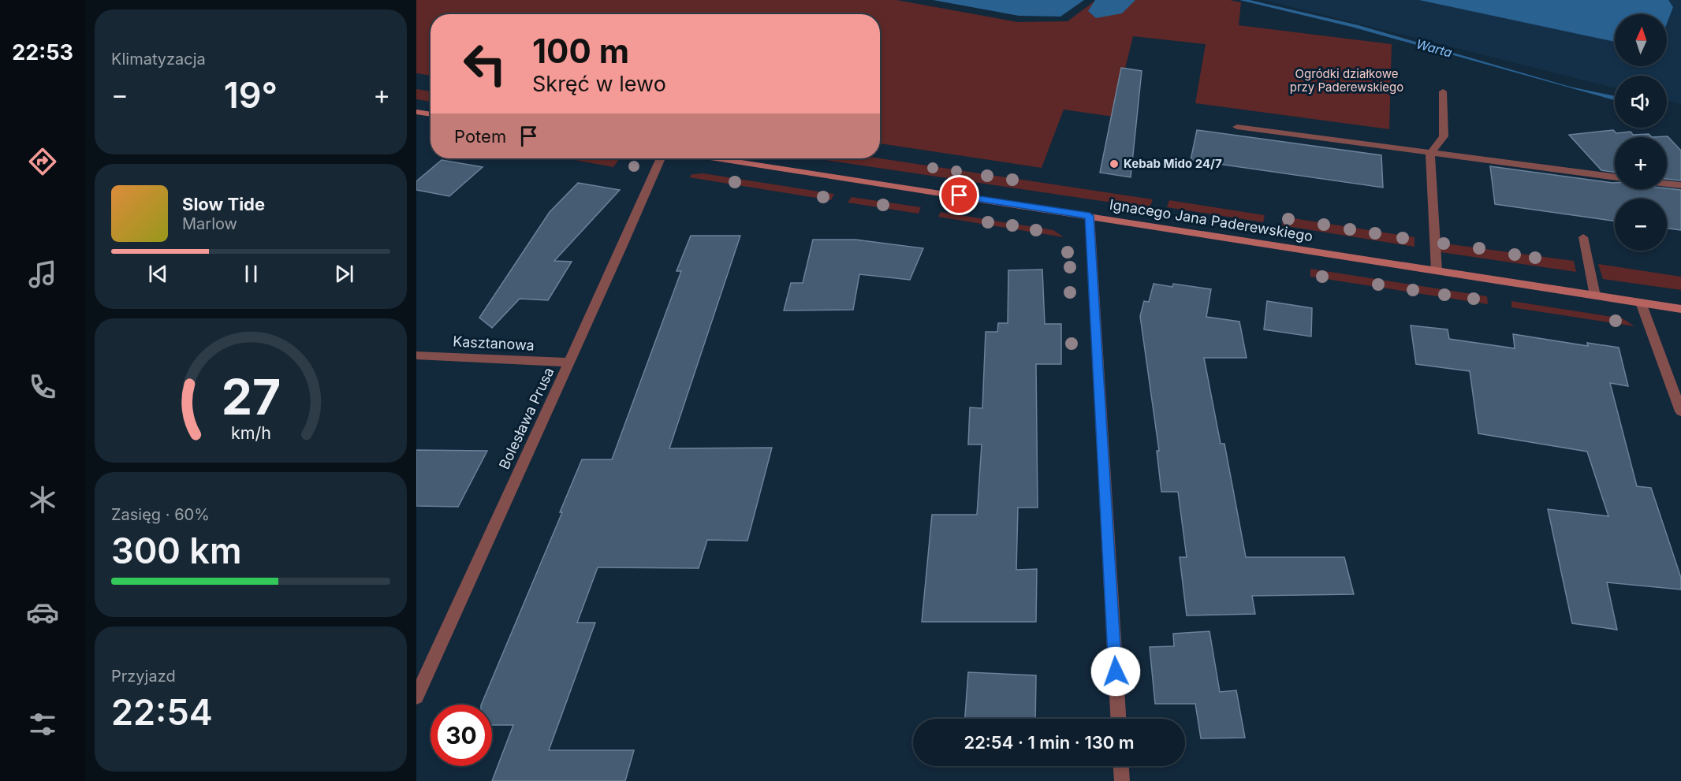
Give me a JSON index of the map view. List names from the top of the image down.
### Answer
{
  "streets": {
    "main road": ["Ignacego Jana Paderewskiego"],
    "street": ["Kasztanowa", "Bolesława Prusa"]
  },
  "crossings": [
    ["Kasztanowa", "Bolesława Prusa"]
  ],
  "water": ["Warta"],
  "parks": ["Ogródki działkowe przy Paderewskiego"],
  "places": ["Kebab Mido 24/7"],
  "north": "top",
  "page": {
    "tabs": "22:53",
    "tile": [
      "Klimatyzacja",
      ["Zasięg · 60%", "300 km"],
      ["Przyjazd", "22:54"]
    ],
    "map_buttons": ["+", "−"],
    "turn": ["100 m", "Skręć w lewo"],
    "heat": ["−", "19°", "+"],
    "then": "Potem",
    "song": ["Slow Tide", "Marlow"],
    "limit": "30",
    "trip": "22:54 · 1 min · 130 m",
    "gauge": ["27", "km/h"]
  }
}
